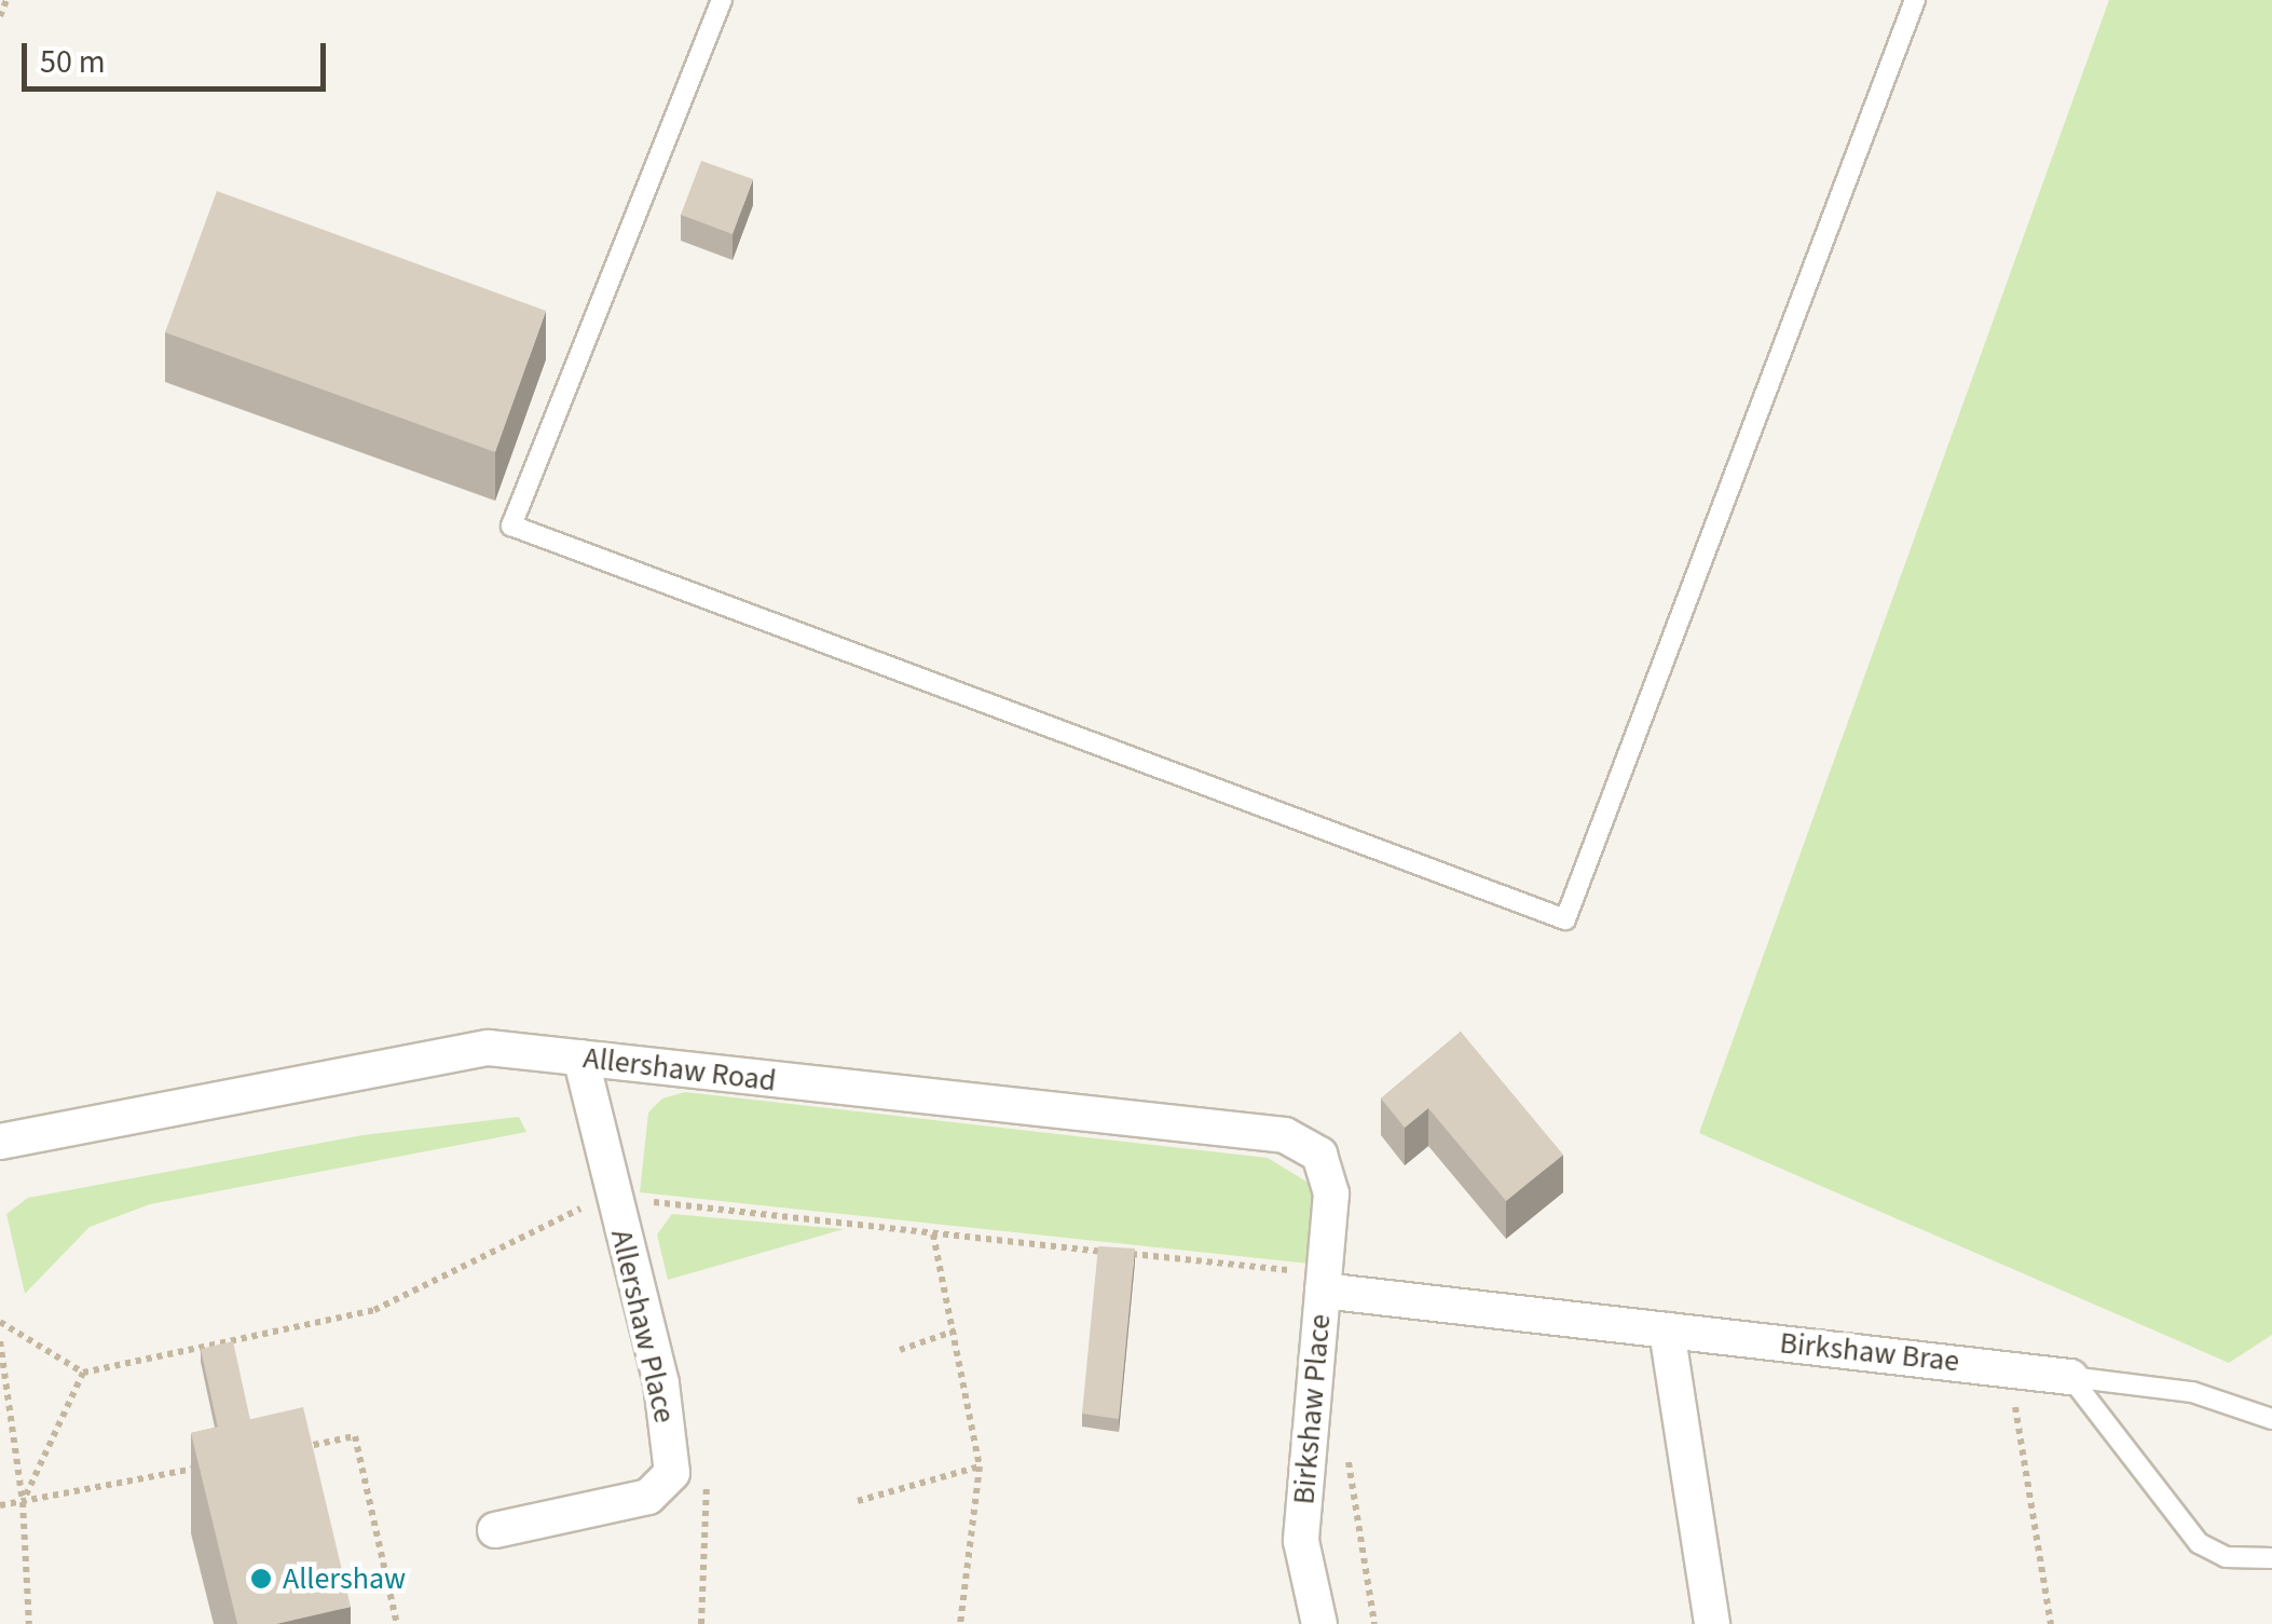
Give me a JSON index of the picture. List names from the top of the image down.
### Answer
{
  "streets": {
    "street": [
      "Allershaw Road",
      "Allershaw Place",
      "Birkshaw Brae",
      "Birkshaw Place"
    ]
  },
  "crossings": [
    ["Allershaw Road", "Allershaw Place"],
    ["Allershaw Road", "Birkshaw Place"],
    ["Birkshaw Brae", "Birkshaw Place"]
  ],
  "places": ["Allershaw"],
  "scale_bar": "50 m"
}
